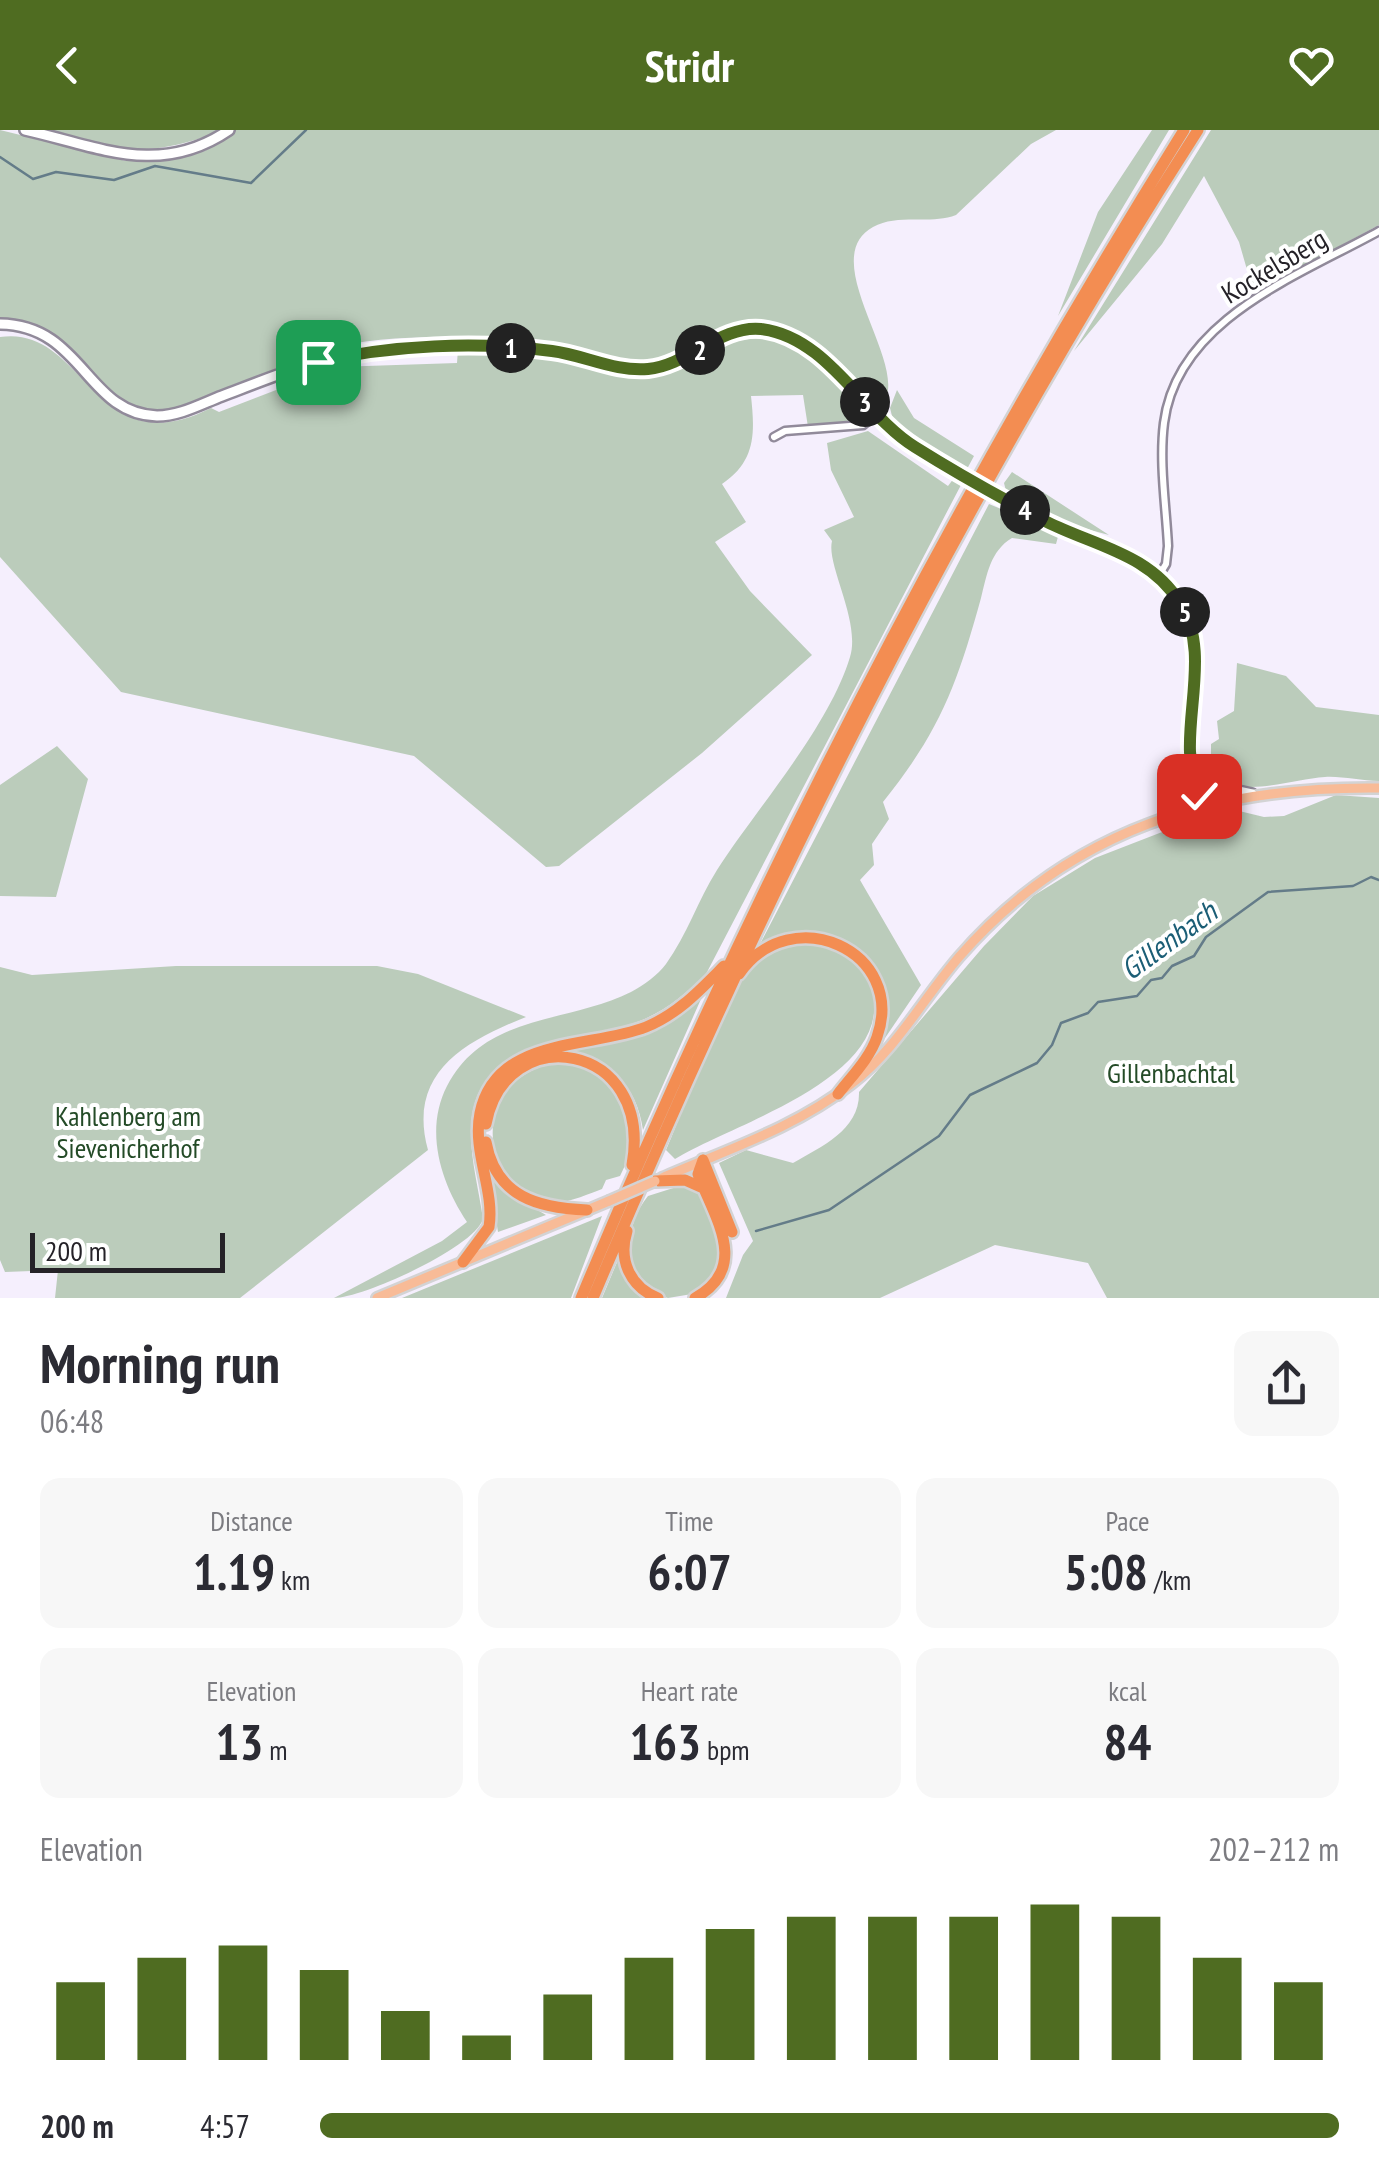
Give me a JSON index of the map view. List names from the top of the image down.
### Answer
{
  "streets": {
    "street": ["Kockelsberg"]
  },
  "water": ["Gillenbach"],
  "parks": ["Gillenbachtal", "Kahlenberg am Sievenicherhof"],
  "scale_bar": "200 m",
  "page": {
    "header": "Stridr",
    "pins": [
      "1",
      "2",
      "3",
      "4",
      "5"
    ],
    "scale": "200 m",
    "heading": ["Morning run", "06:48"],
    "stats": [
      ["Distance", "1.19 km"],
      ["Time", "6:07"],
      ["Pace", "5:08 /km"],
      ["Elevation", "13 m"],
      ["Heart rate", "163 bpm"],
      ["kcal", "84"]
    ],
    "chart": ["Elevation", "202–212 m"],
    "list": [
      {
        "name": "200 m",
        "note": "4:57"
      }
    ]
  }
}
